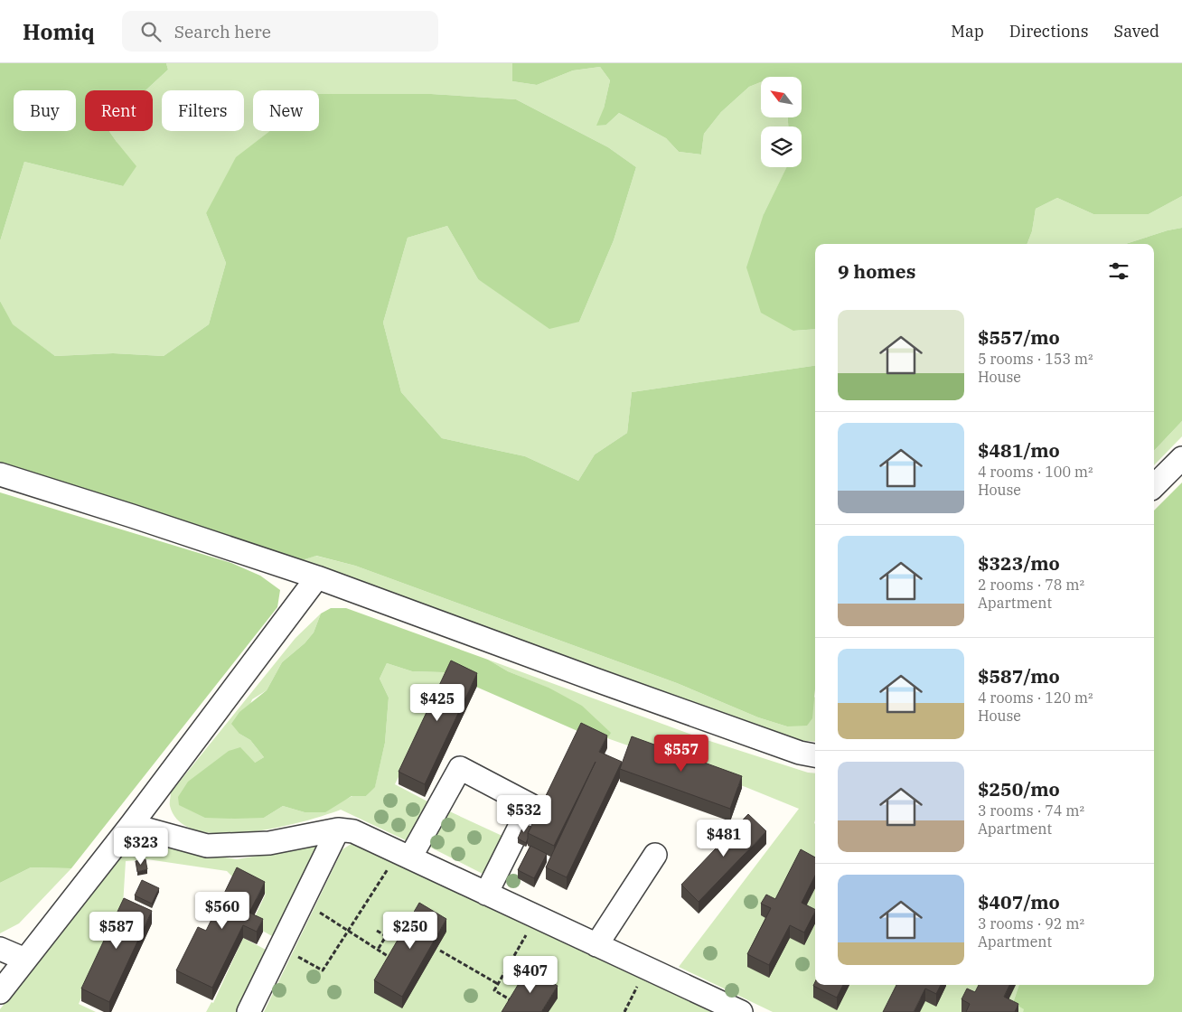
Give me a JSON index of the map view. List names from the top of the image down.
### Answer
{
  "north": "top left",
  "page": {
    "header": "Homiq",
    "search": "Search here",
    "nav": ["Map", "Directions", "Saved"],
    "chip": [
      "Buy",
      "Rent",
      "Filters",
      "New"
    ],
    "heading": "9 homes",
    "list": [
      {
        "name": "$557/mo",
        "note": "5 rooms · 153 m² · House"
      },
      {
        "name": "$481/mo",
        "note": "4 rooms · 100 m² · House"
      },
      {
        "name": "$323/mo",
        "note": "2 rooms · 78 m² · Apartment"
      },
      {
        "name": "$587/mo",
        "note": "4 rooms · 120 m² · House"
      },
      {
        "name": "$250/mo",
        "note": "3 rooms · 74 m² · Apartment"
      },
      {
        "name": "$407/mo",
        "note": "3 rooms · 92 m² · Apartment"
      }
    ],
    "price": [
      "$425",
      "$557",
      "$532",
      "$481",
      "$323",
      "$560",
      "$587",
      "$250",
      "$407"
    ]
  }
}
